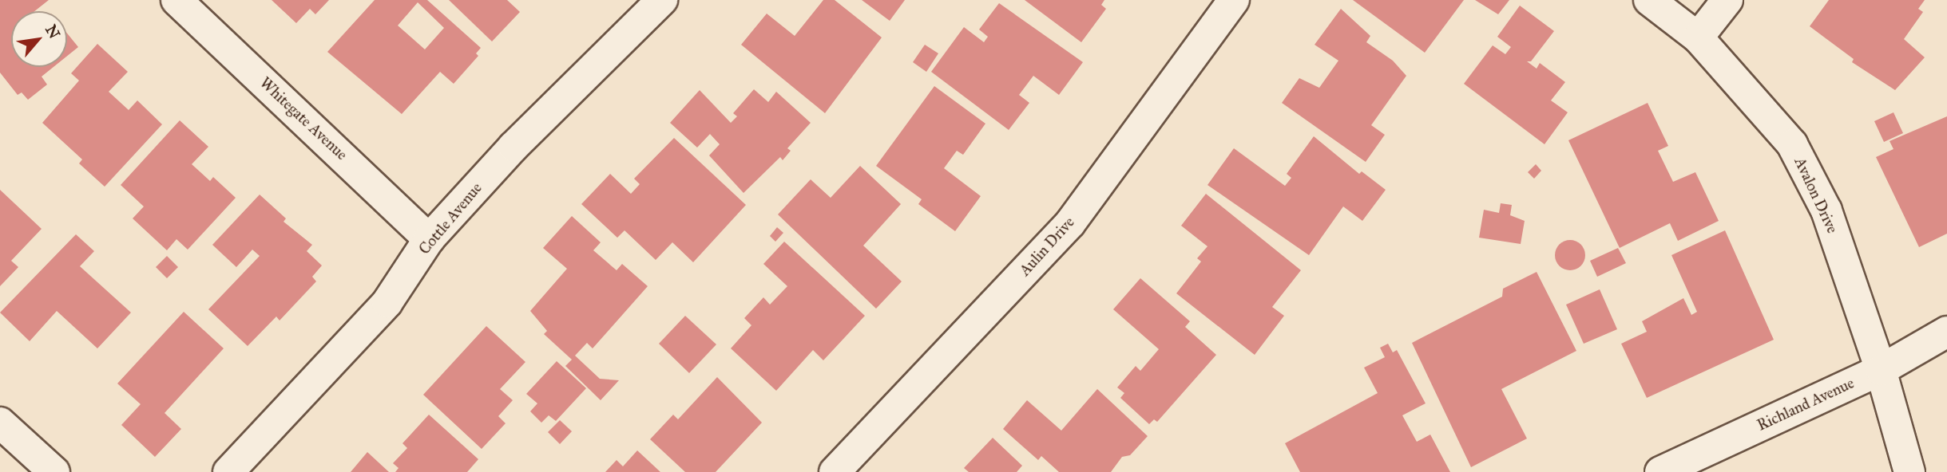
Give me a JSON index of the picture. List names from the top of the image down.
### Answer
{
  "streets": {
    "street": [
      "Whitegate Avenue",
      "Avalon Drive",
      "Cottle Avenue",
      "Aulin Drive",
      "Richland Avenue"
    ]
  },
  "crossings": [
    ["Whitegate Avenue", "Cottle Avenue"],
    ["Avalon Drive", "Richland Avenue"]
  ],
  "north": "top right"
}
